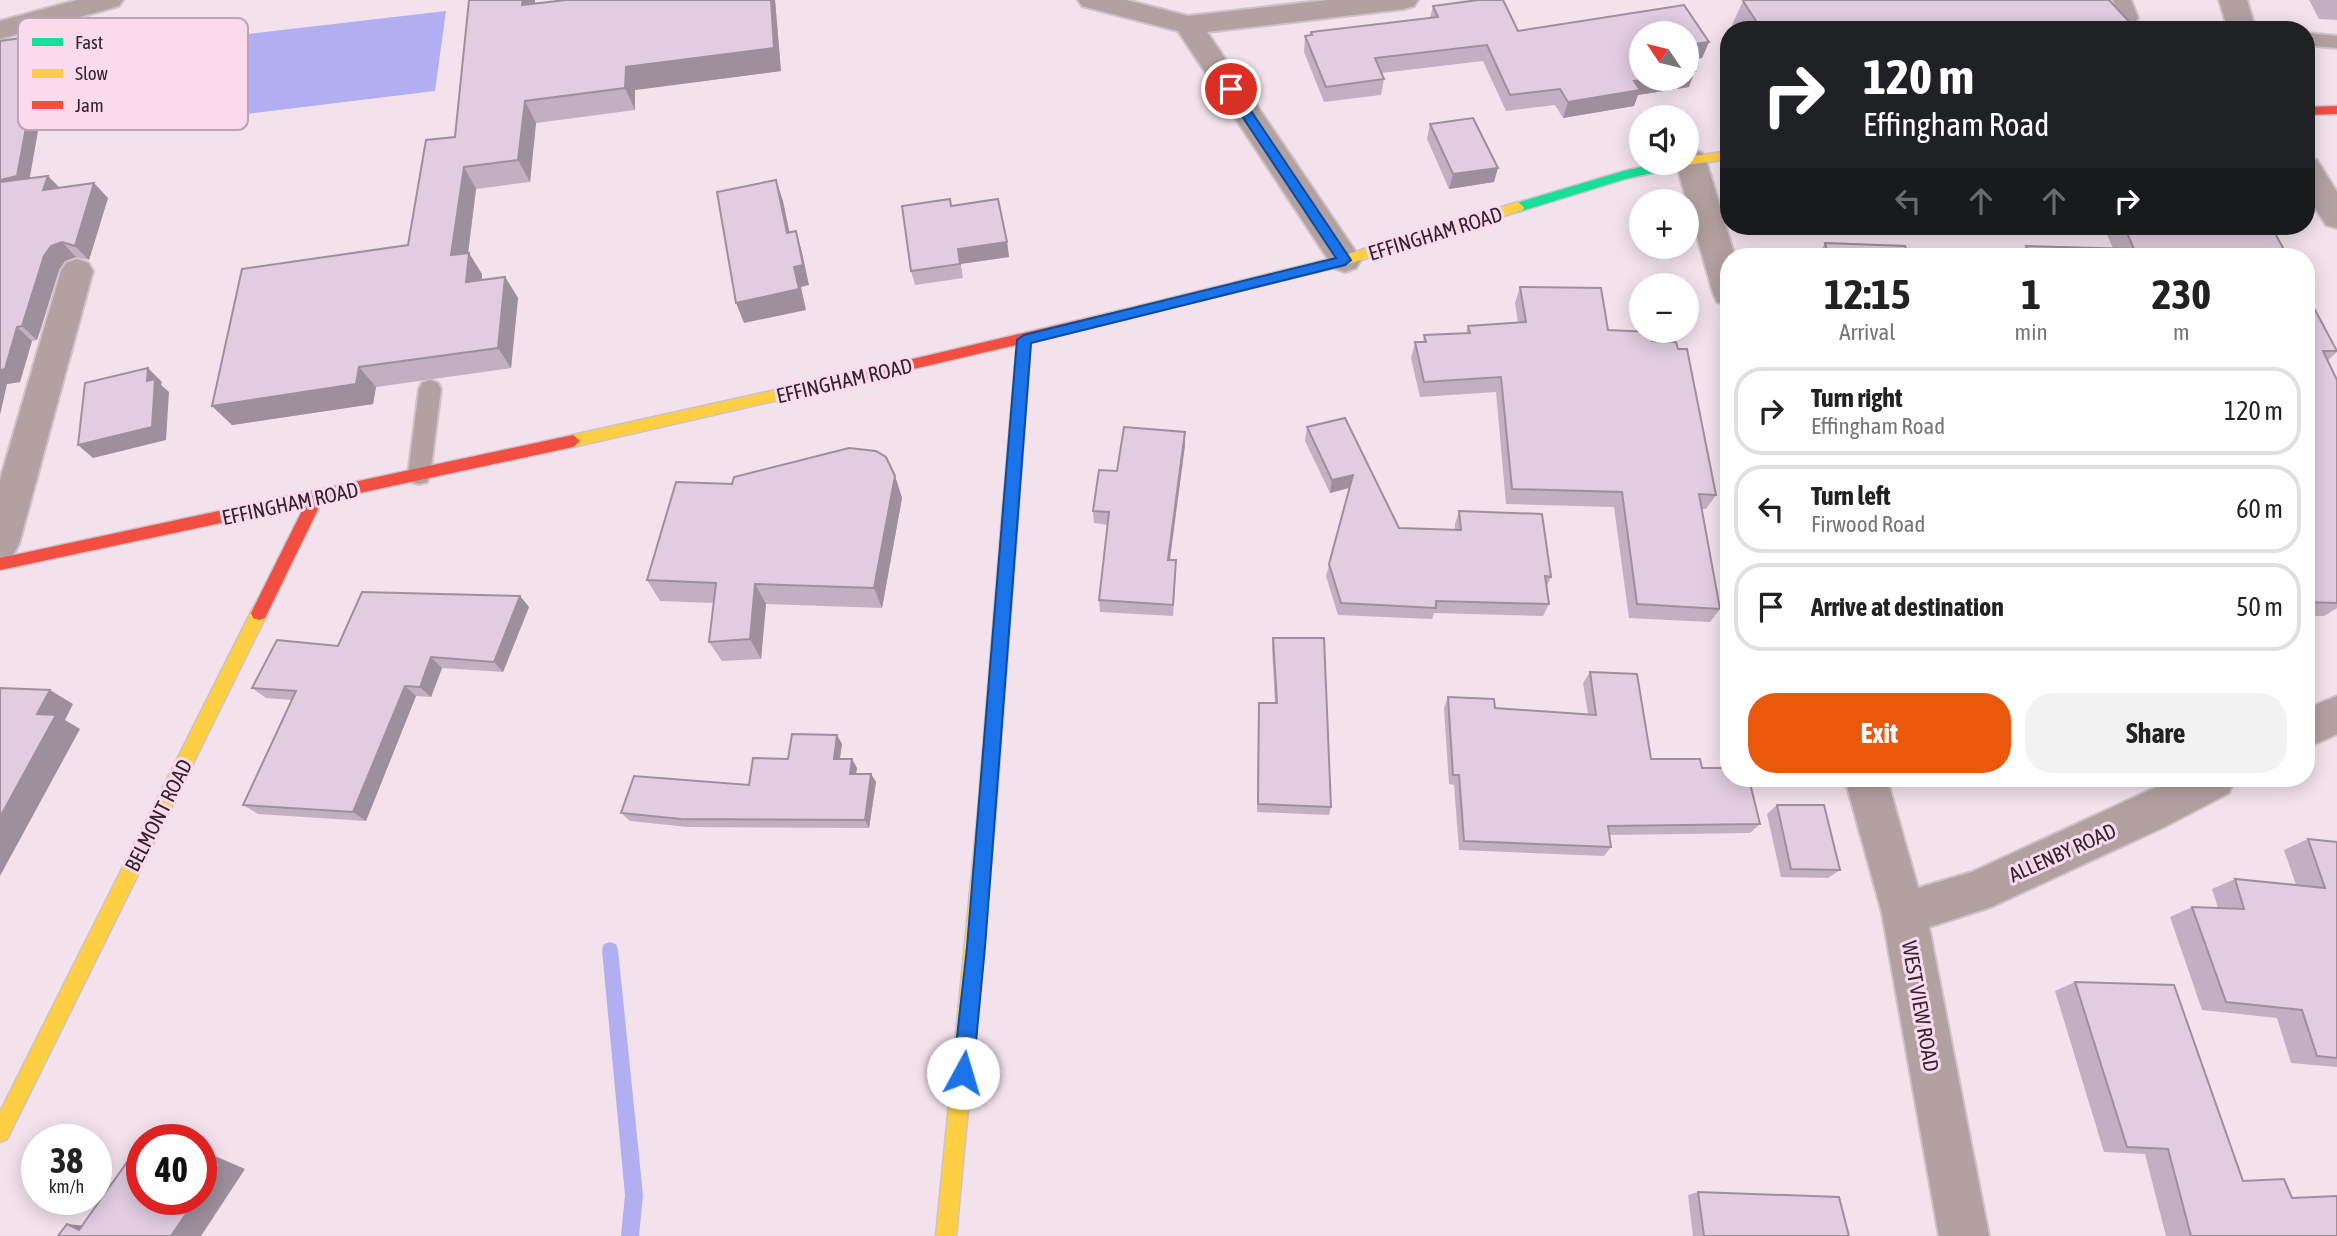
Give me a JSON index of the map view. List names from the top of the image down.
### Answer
{
  "streets": {
    "street": [
      "EFFINGHAM ROAD",
      "BELMONT ROAD",
      "ALLENBY ROAD",
      "WEST VIEW ROAD"
    ]
  },
  "crossings": [
    ["EFFINGHAM ROAD", "BELMONT ROAD"],
    ["ALLENBY ROAD", "WEST VIEW ROAD"]
  ],
  "legend": ["Fast", "Slow", "Jam"],
  "north": "top left",
  "page": {
    "map_buttons": ["+", "−"],
    "turn": ["120 m", "Effingham Road"],
    "eta": [
      "12:15",
      "Arrival",
      "1",
      "min",
      "230",
      "m"
    ],
    "list": [
      {
        "name": "Turn right",
        "note": "Effingham Road",
        "value": "120 m"
      },
      {
        "name": "Turn left",
        "note": "Firwood Road",
        "value": "60 m"
      },
      {
        "name": "Arrive at destination",
        "value": "50 m"
      }
    ],
    "buttons": ["Exit", "Share"],
    "speed": "38 km/h",
    "limit": "40"
  }
}
